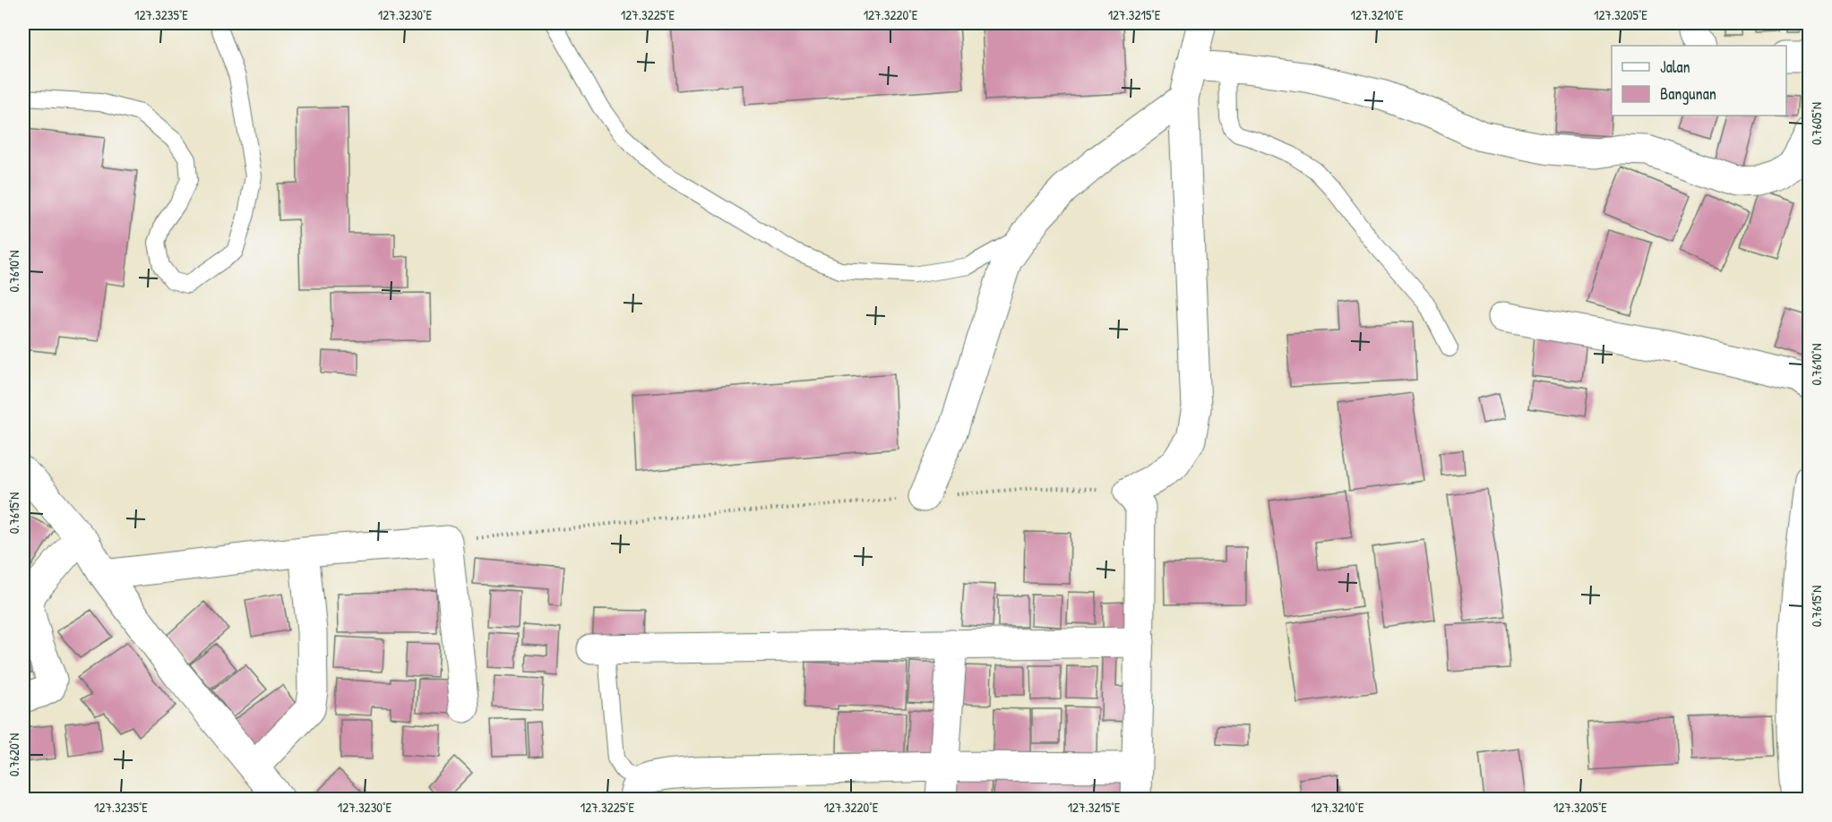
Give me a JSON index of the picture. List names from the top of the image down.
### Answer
{
  "legend": ["Jalan", "Bangunan"],
  "coordinates": [
    "127.3235°E",
    "127.3230°E",
    "127.3225°E",
    "127.3220°E",
    "127.3215°E",
    "127.3210°E",
    "127.3205°E",
    "0.7605°N",
    "0.7610°N",
    "0.7615°N",
    "0.7620°N"
  ]
}
